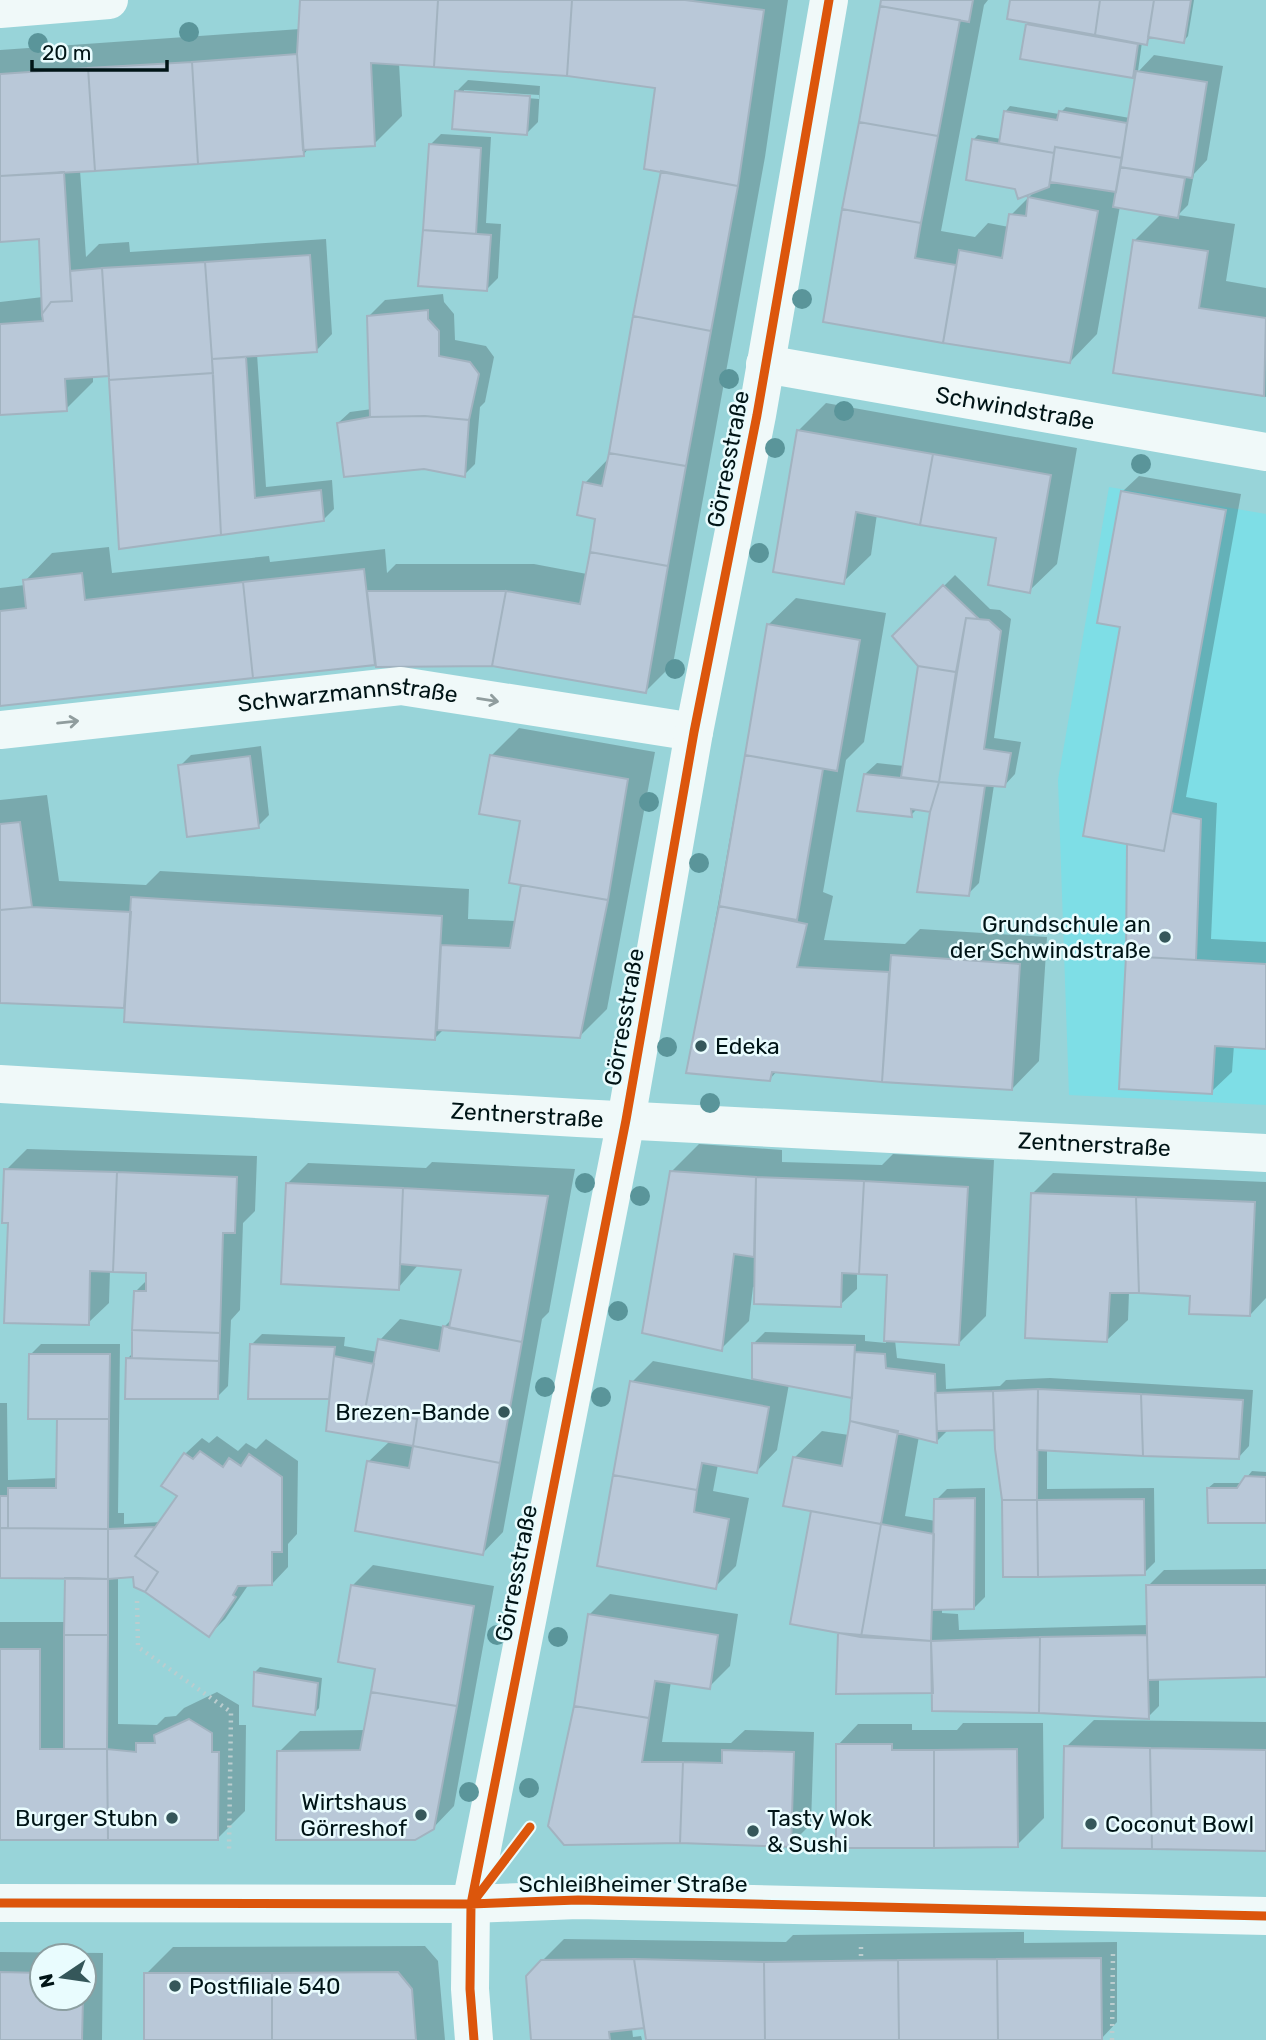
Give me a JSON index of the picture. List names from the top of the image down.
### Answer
{
  "streets": {
    "street": [
      "Schwindstraße",
      "Görresstraße",
      "Schwarzmannstraße",
      "Zentnerstraße",
      "Schleißheimer Straße"
    ]
  },
  "crossings": [
    ["Schwindstraße", "Görresstraße"],
    ["Görresstraße", "Schwarzmannstraße"],
    ["Görresstraße", "Zentnerstraße"],
    ["Görresstraße", "Schleißheimer Straße"]
  ],
  "one_way": ["Schwarzmannstraße"],
  "places": [
    "Grundschule an der Schwindstraße",
    "Edeka",
    "Brezen-Bande",
    "Wirtshaus Görreshof",
    "Burger Stubn",
    "Coconut Bowl",
    "Tasty Wok & Sushi",
    "Postfiliale 540"
  ],
  "scale_bar": "20 m",
  "north": "left"
}
